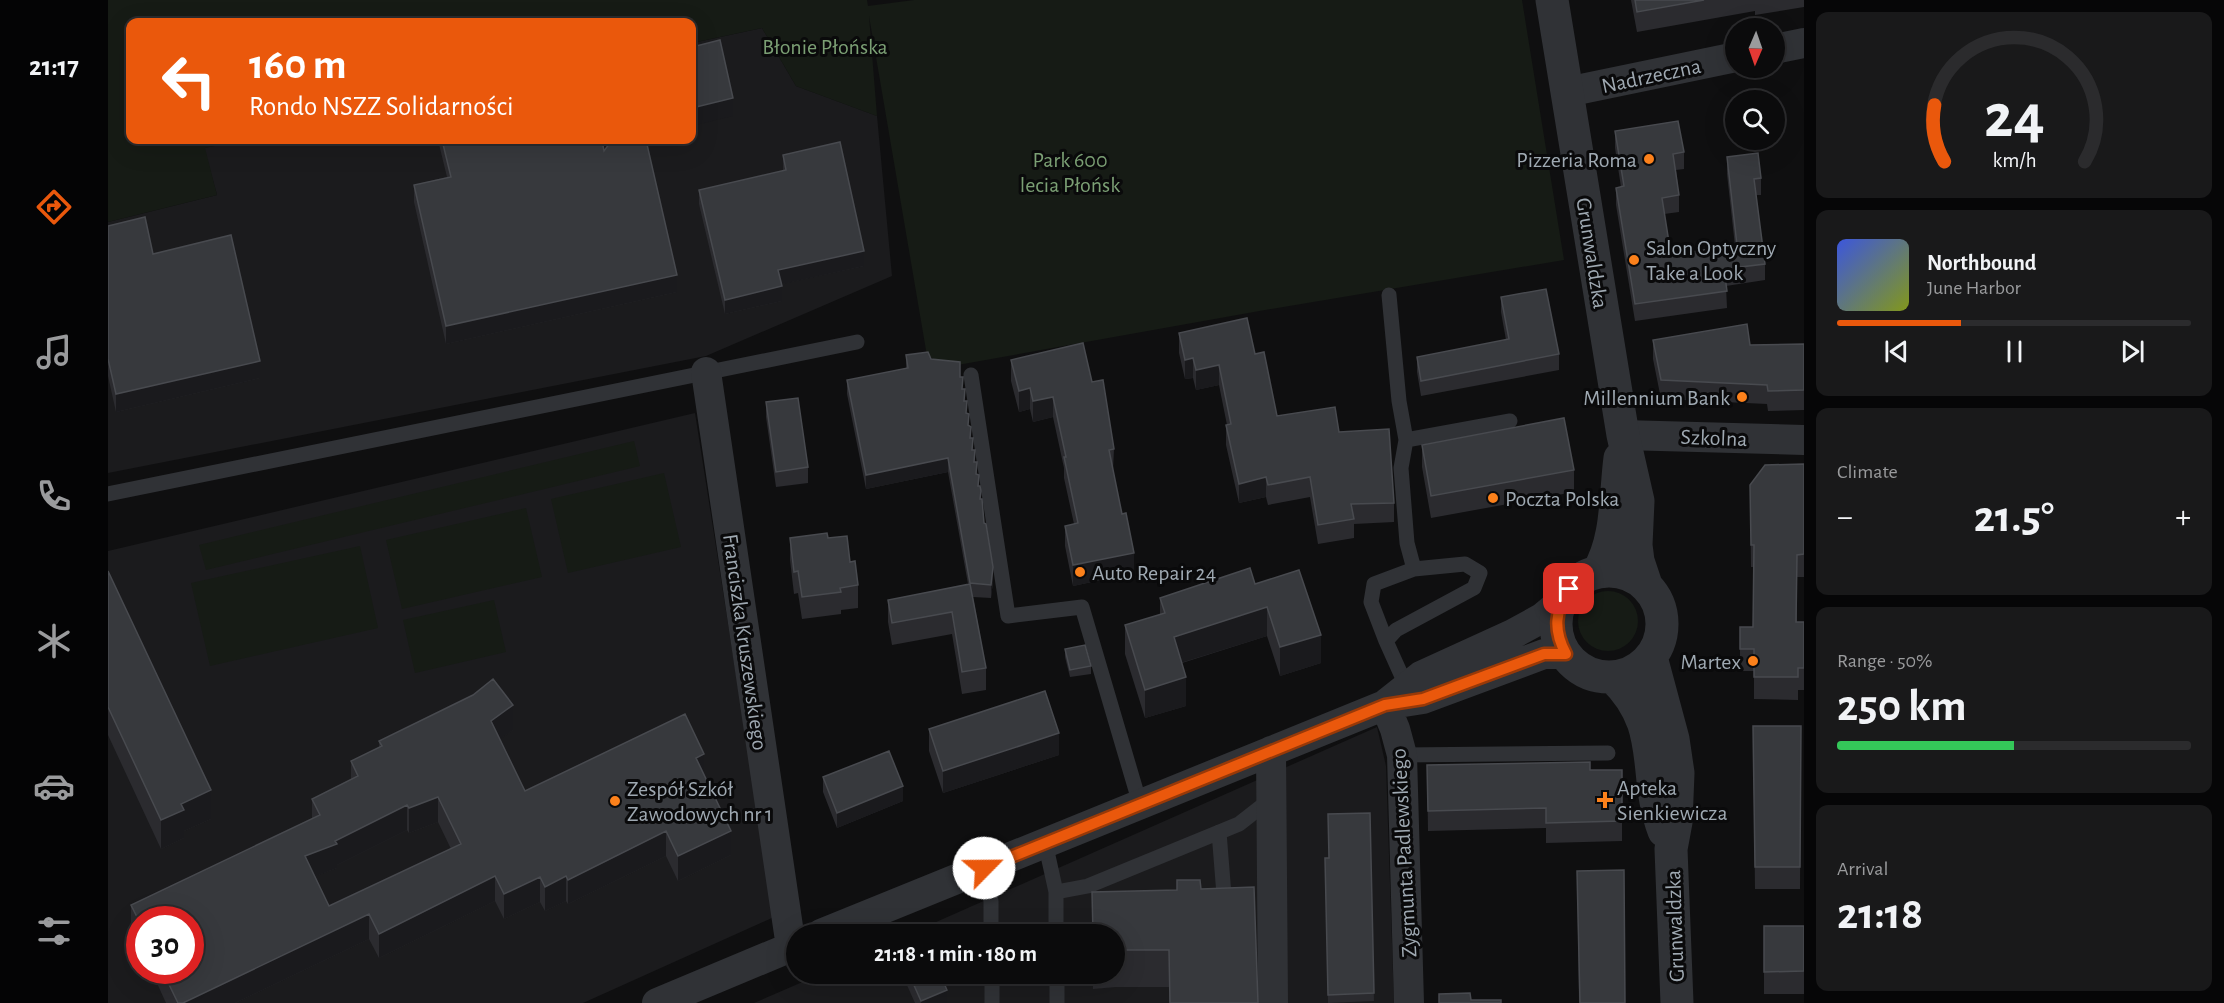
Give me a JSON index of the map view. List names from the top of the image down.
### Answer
{
  "streets": {
    "street": [
      "Nadrzeczna",
      "Grunwaldzka",
      "Szkolna",
      "Franciszka Kruszewskiego",
      "Zygmunta Padlewskiego"
    ]
  },
  "crossings": [
    ["Nadrzeczna", "Grunwaldzka"],
    ["Grunwaldzka", "Szkolna"]
  ],
  "parks": ["Błonie Płońska", "Park 600 lecia Płońsk"],
  "places": {
    "other": [
      "Pizzeria Roma",
      "Salon Optyczny Take a Look",
      "Millennium Bank",
      "Poczta Polska",
      "Auto Repair 24",
      "Martex",
      "Zespół Szkół Zawodowych nr 1"
    ],
    "health": ["Apteka Sienkiewicza"]
  },
  "north": "bottom",
  "page": {
    "tabs": "21:17",
    "turn": ["160 m", "Rondo NSZZ Solidarności"],
    "song": ["Northbound", "June Harbor"],
    "tile": [
      "Climate",
      ["Range · 50%", "250 km"],
      ["Arrival", "21:18"]
    ],
    "heat": ["−", "21.5°", "+"],
    "limit": "30",
    "trip": "21:18 · 1 min · 180 m",
    "gauge": ["24", "km/h"]
  }
}
